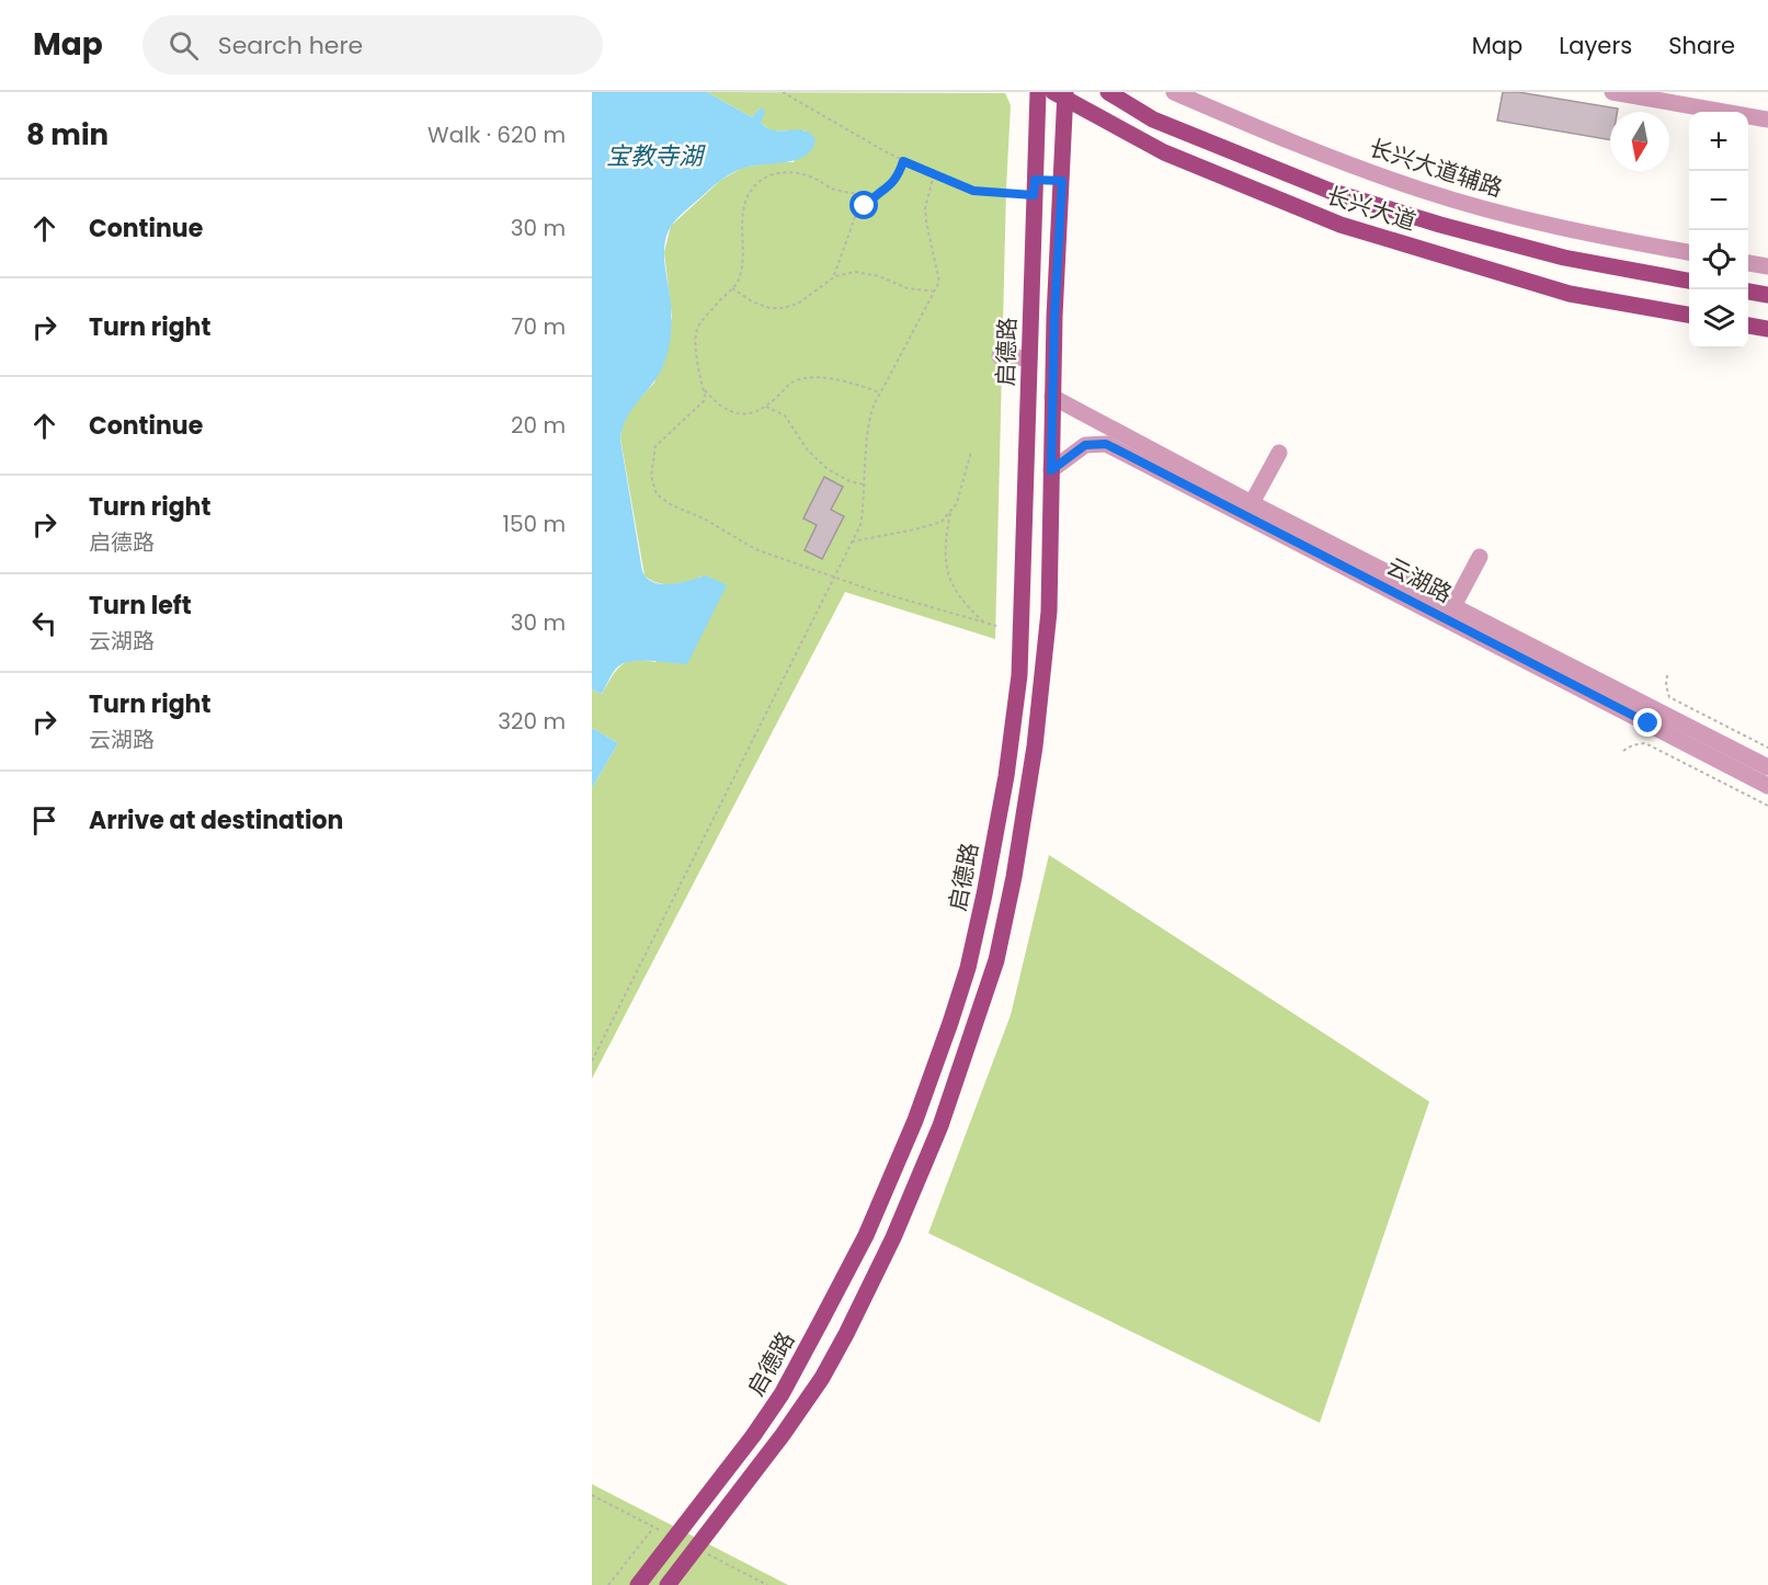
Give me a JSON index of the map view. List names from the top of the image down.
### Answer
{
  "streets": {
    "main road": ["长兴大道", "启德路"],
    "street": ["长兴大道辅路", "云湖路"]
  },
  "crossings": [
    ["长兴大道", "启德路"],
    ["启德路", "云湖路"]
  ],
  "water": ["宝教寺湖"],
  "north": "bottom",
  "page": {
    "header": "Map",
    "search": "Search here",
    "nav": ["Map", "Layers", "Share"],
    "heading": ["8 min", "Walk · 620 m"],
    "map_buttons": ["+", "−"],
    "list": [
      ["Continue", "30 m"],
      ["Turn right", "70 m"],
      ["Continue", "20 m"],
      ["Turn right", "启德路", "150 m"],
      ["Turn left", "云湖路", "30 m"],
      ["Turn right", "云湖路", "320 m"],
      "Arrive at destination"
    ]
  }
}
